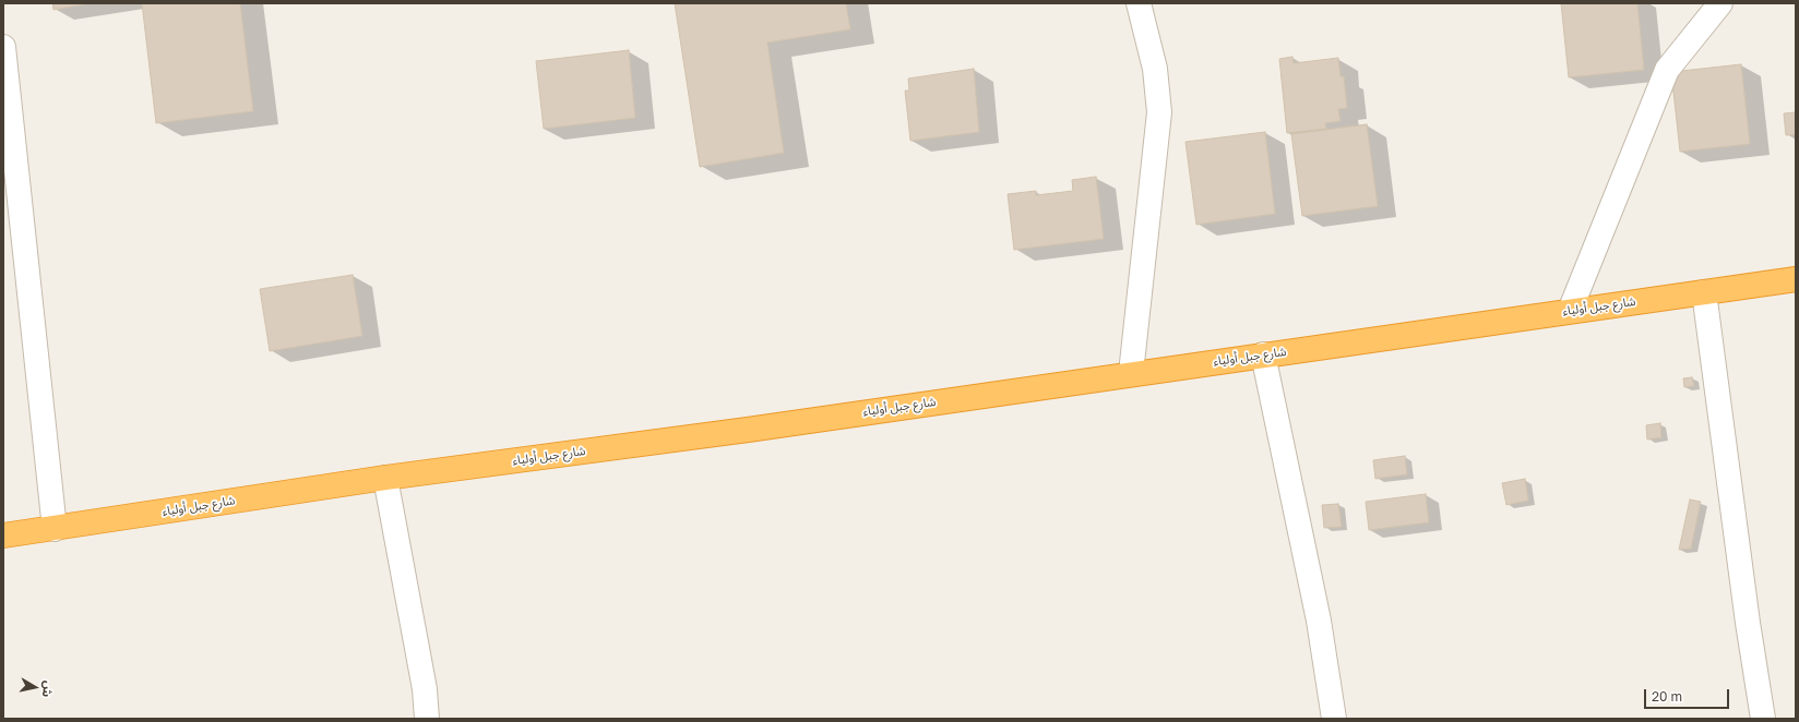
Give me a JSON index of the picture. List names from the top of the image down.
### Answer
{
  "streets": {
    "highway": ["شارع جبل أولياء"]
  },
  "scale_bar": "20 m",
  "north": "right"
}
